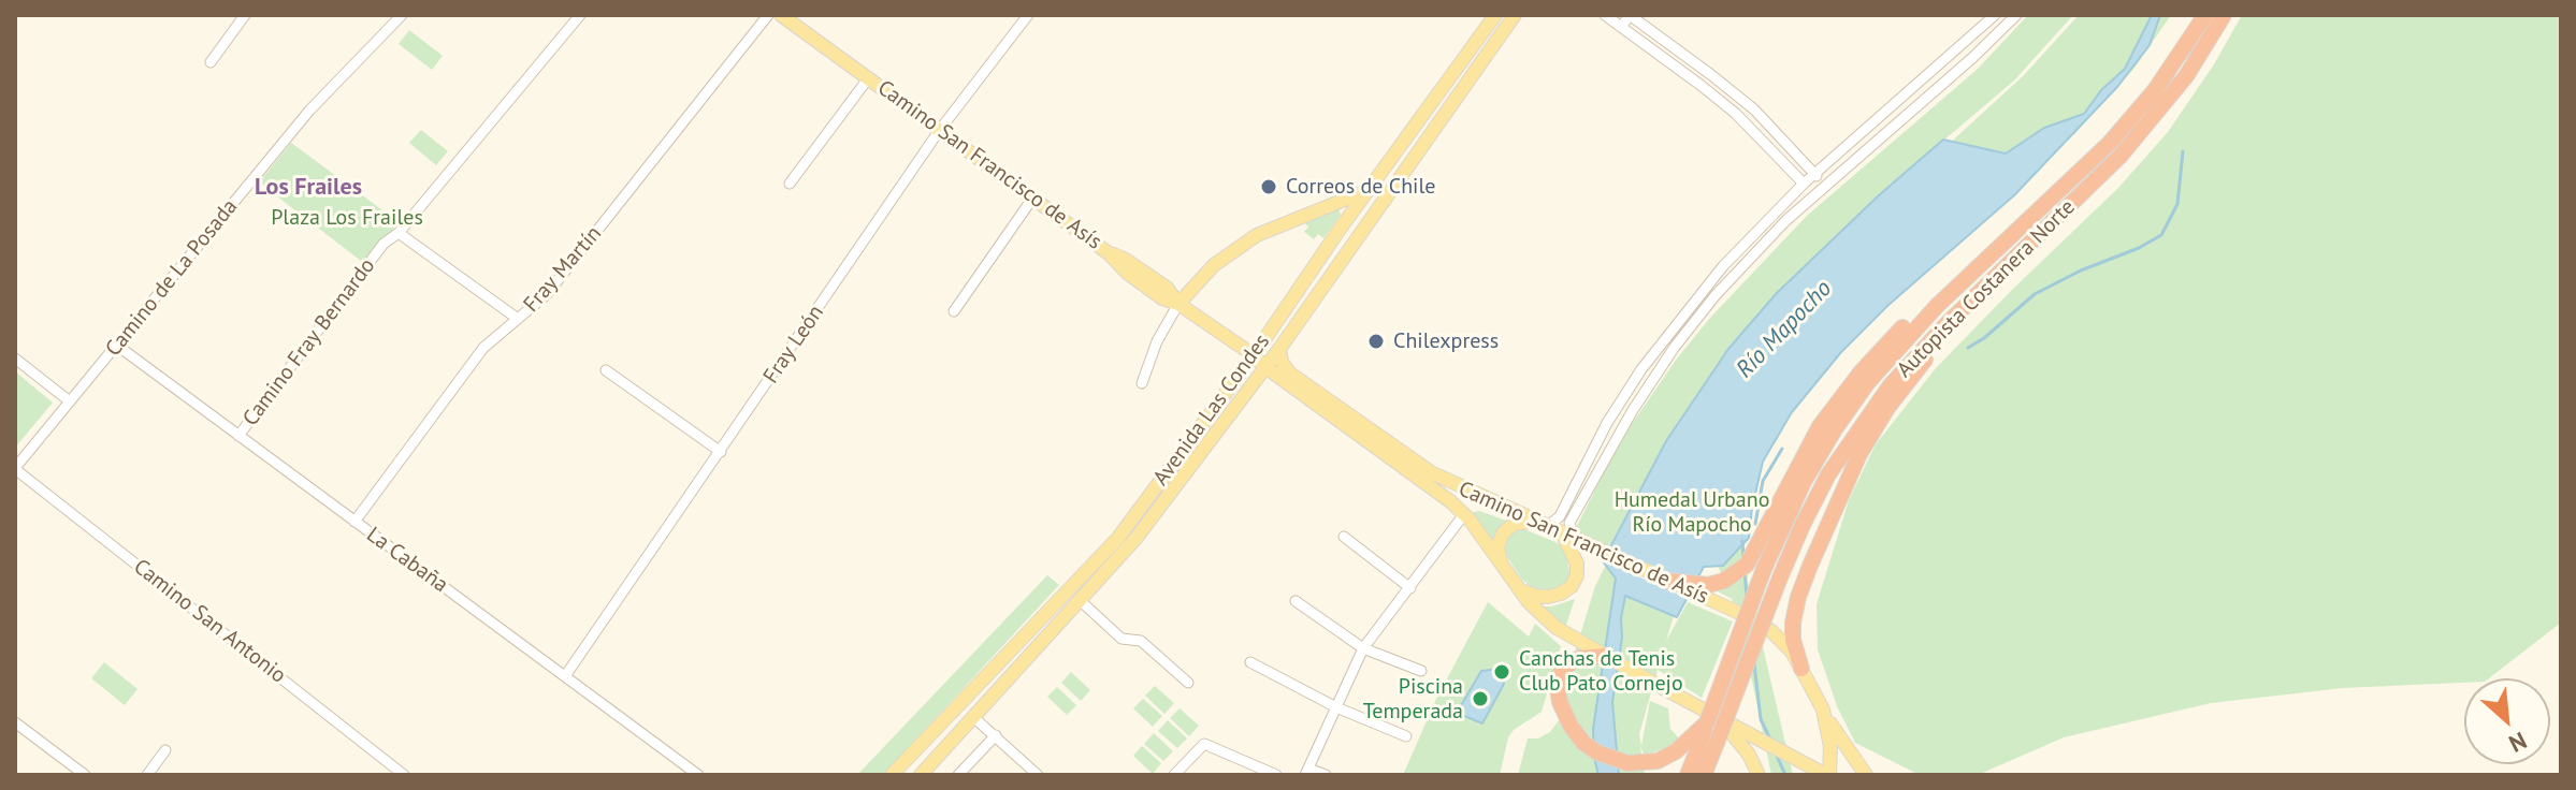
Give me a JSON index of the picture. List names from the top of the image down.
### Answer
{
  "streets": {
    "highway": ["Autopista Costanera Norte"],
    "main road": ["Camino San Francisco de Asís", "Avenida Las Condes"],
    "street": [
      "Fray Martín",
      "Camino de La Posada",
      "Camino Fray Bernardo",
      "Fray León",
      "La Cabaña",
      "Camino San Antonio"
    ]
  },
  "crossings": [
    ["Camino San Francisco de Asís", "Autopista Costanera Norte"],
    ["Camino San Francisco de Asís", "Fray León"],
    ["Camino San Francisco de Asís", "Avenida Las Condes"],
    ["Fray Martín", "La Cabaña"],
    ["Camino de La Posada", "La Cabaña"],
    ["Camino de La Posada", "Camino San Antonio"],
    ["Camino Fray Bernardo", "La Cabaña"],
    ["Fray León", "La Cabaña"]
  ],
  "districts": ["Los Frailes"],
  "water": ["Río Mapocho"],
  "parks": ["Plaza Los Frailes", "Humedal Urbano Río Mapocho"],
  "places": [
    "Correos de Chile",
    "Chilexpress",
    "Canchas de Tenis Club Pato Cornejo",
    "Piscina Temperada"
  ],
  "north": "bottom right"
}
